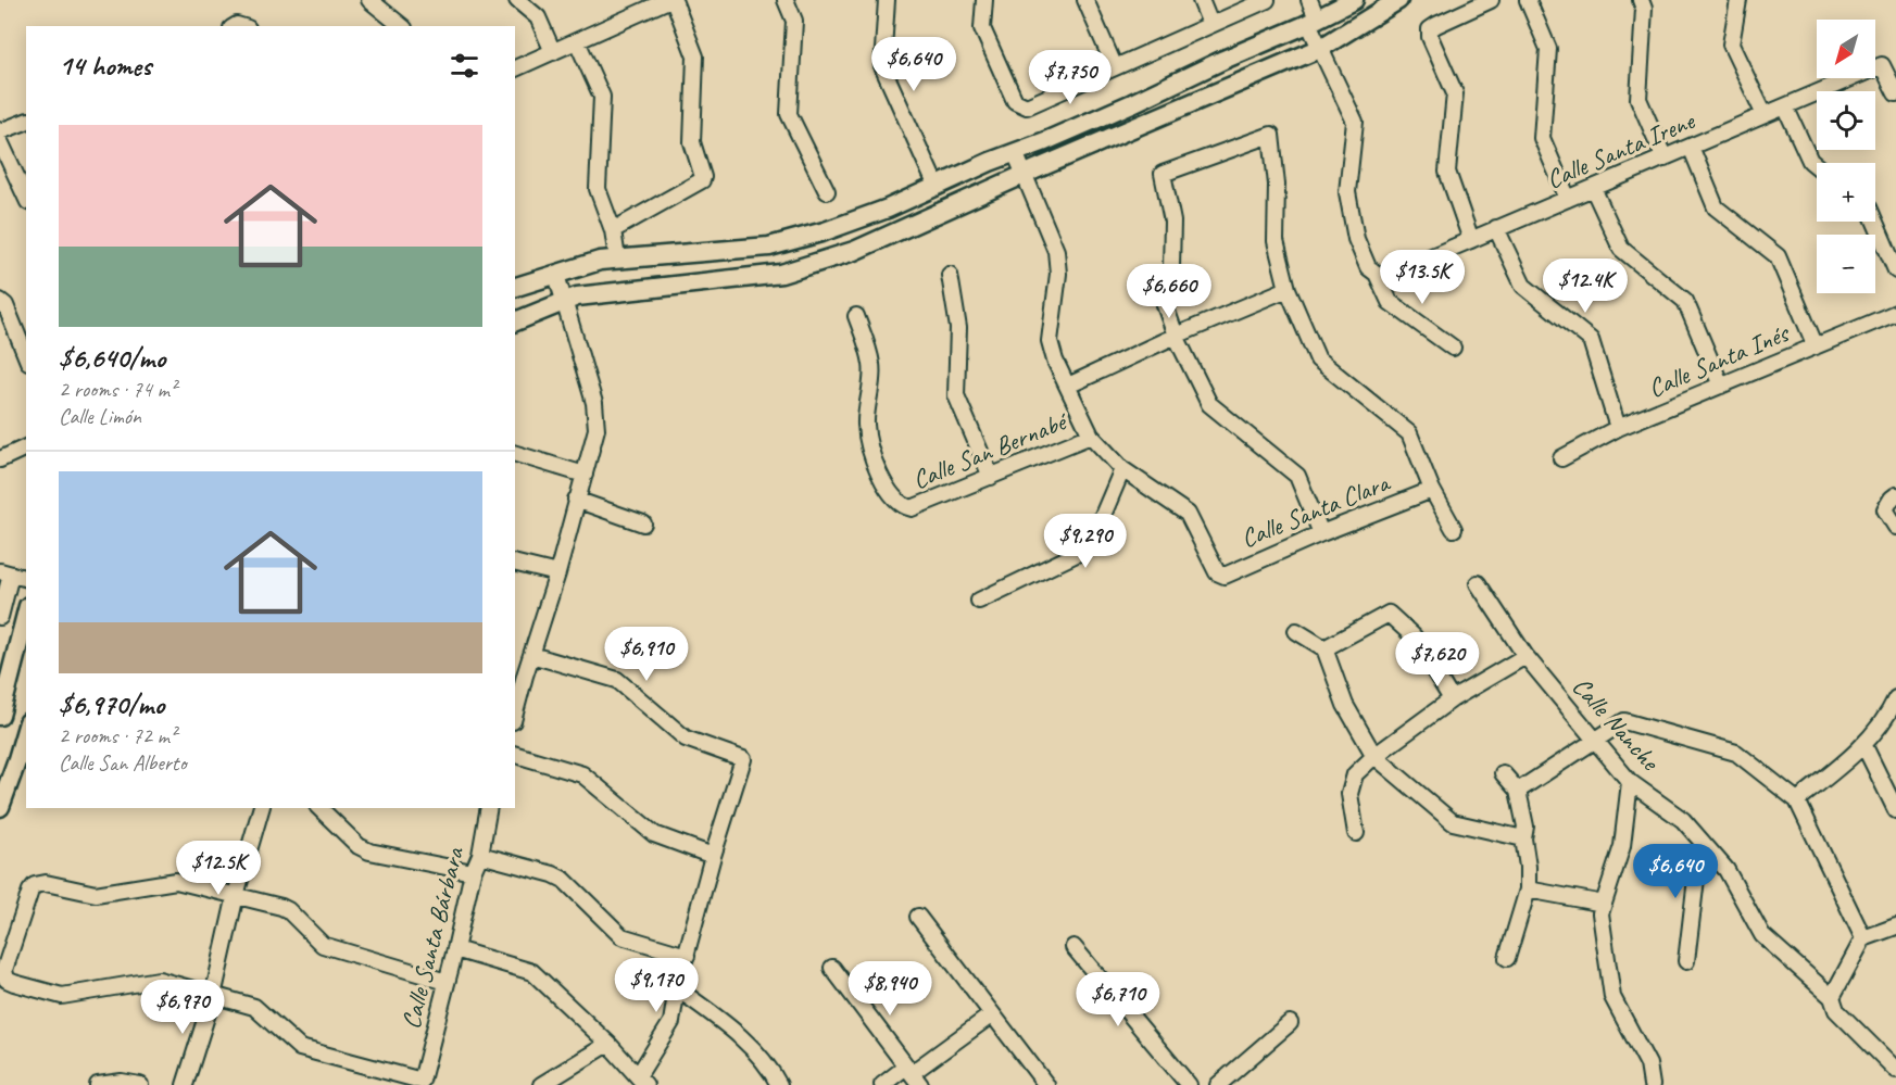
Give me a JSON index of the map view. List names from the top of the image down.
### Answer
{
  "streets": {
    "street": [
      "Calle Santa Irene",
      "Calle Santa Inés",
      "Calle San Bernabé",
      "Calle Santa Clara",
      "Calle Nanche",
      "Calle Santa Bárbara"
    ]
  },
  "north": "bottom left",
  "page": {
    "map_buttons": ["+", "−"],
    "heading": "14 homes",
    "price": [
      "$6,640",
      "$7,750",
      "$13.5K",
      "$12.4K",
      "$6,660",
      "$9,290",
      "$6,910",
      "$7,620",
      "$12.5K",
      "$6,640",
      "$9,170",
      "$8,940",
      "$6,710",
      "$6,970"
    ],
    "list": [
      {
        "name": "$6,640/mo",
        "note": "2 rooms · 74 m² · Calle Limón"
      },
      {
        "name": "$6,970/mo",
        "note": "2 rooms · 72 m² · Calle San Alberto"
      }
    ]
  }
}
